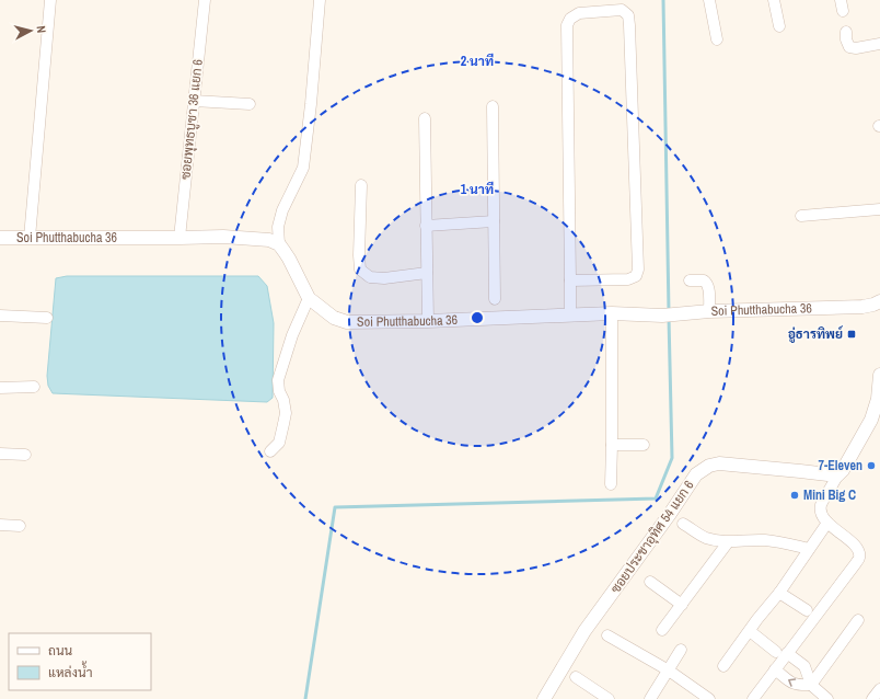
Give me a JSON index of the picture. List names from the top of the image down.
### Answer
{
  "streets": {
    "street": ["ซอยพุทธบูชา 36 แยก 6", "Soi Phutthabucha 36", "ซอยประชาอุทิศ 54 แยก 6"]
  },
  "crossings": [
    ["ซอยพุทธบูชา 36 แยก 6", "Soi Phutthabucha 36"]
  ],
  "places": {
    "transit": ["อู่ธารทิพย์"],
    "other": ["7-Eleven", "Mini Big C"]
  },
  "legend": ["ถนน", "แหล่งน้ำ"],
  "north": "right",
  "rings": ["2 นาที", "1 นาที"]
}
